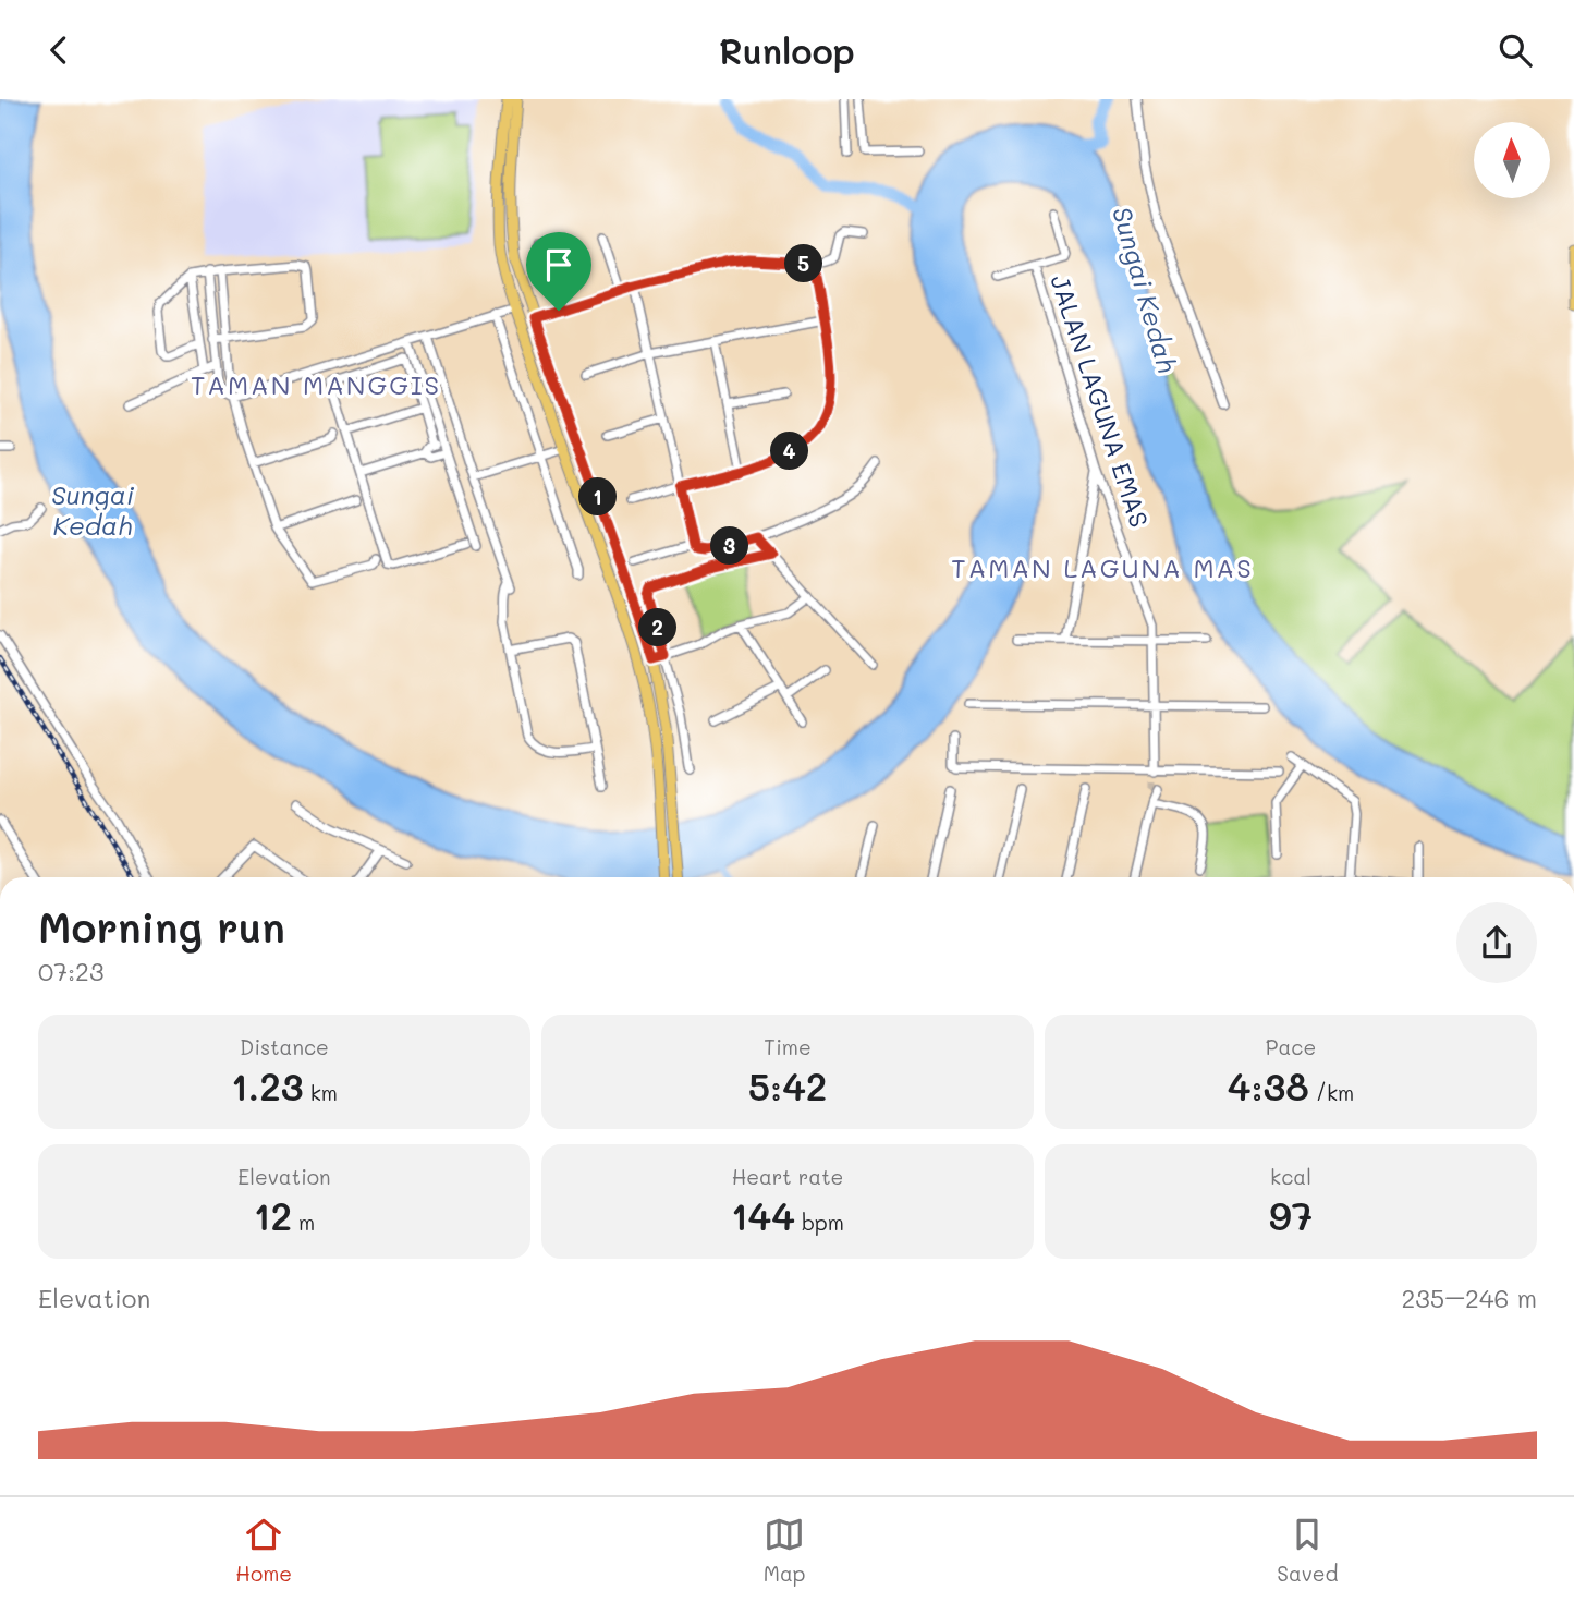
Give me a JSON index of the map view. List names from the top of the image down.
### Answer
{
  "streets": {
    "street": ["JALAN LAGUNA EMAS"]
  },
  "districts": ["TAMAN MANGGIS", "TAMAN LAGUNA MAS"],
  "water": ["Sungai Kedah"],
  "north": "top",
  "page": {
    "header": "Runloop",
    "pins": [
      "5",
      "4",
      "1",
      "3",
      "2"
    ],
    "heading": ["Morning run", "07:23"],
    "stats": [
      ["Distance", "1.23 km"],
      ["Time", "5:42"],
      ["Pace", "4:38 /km"],
      ["Elevation", "12 m"],
      ["Heart rate", "144 bpm"],
      ["kcal", "97"]
    ],
    "chart": ["Elevation", "235–246 m"],
    "tabs": ["Home", "Map", "Saved"]
  }
}
